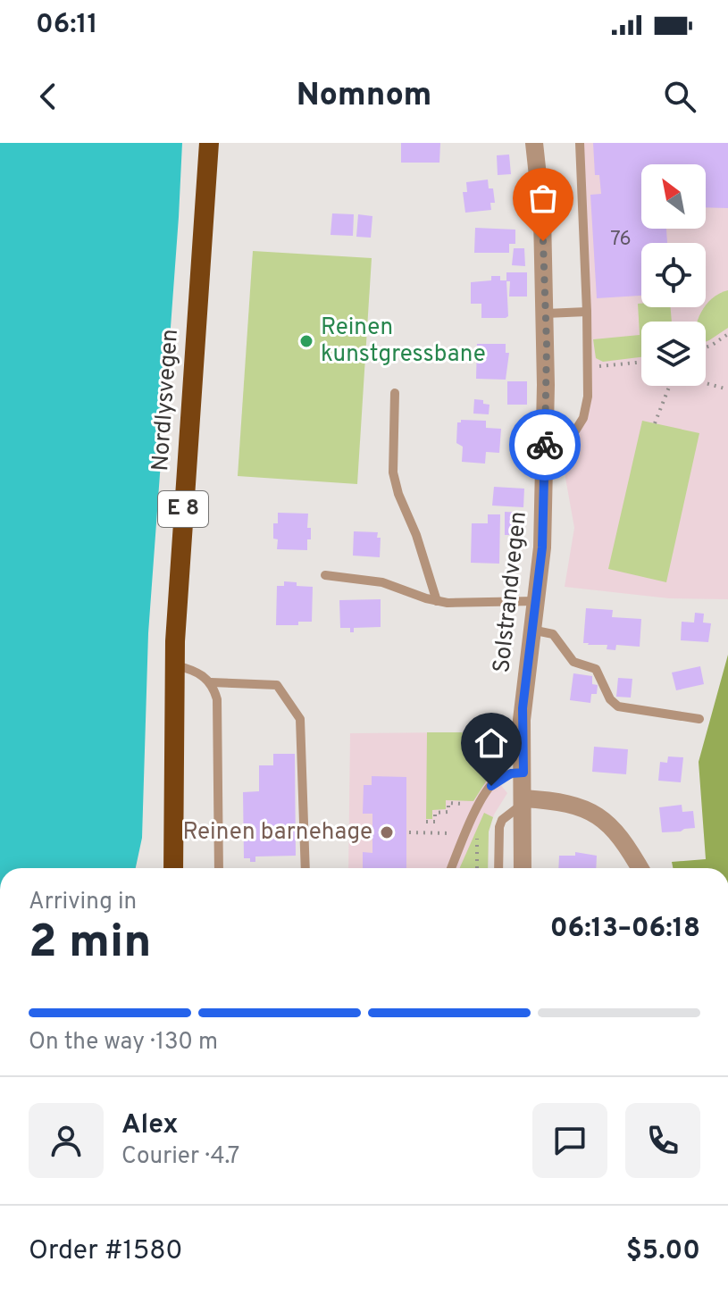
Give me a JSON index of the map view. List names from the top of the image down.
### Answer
{
  "streets": {
    "highway": ["Nordlysvegen", "E 8"],
    "street": ["Solstrandvegen"]
  },
  "places": ["Reinen kunstgressbane", "Reinen barnehage"],
  "house_numbers": ["76"],
  "north": "top left",
  "page": {
    "status": "06:11",
    "header": "Nomnom",
    "heading": ["2 min", "Arriving in", "06:13–06:18"],
    "panel": [
      "Alex",
      "Courier · 4.7",
      "Order #1580",
      "$5.00"
    ],
    "bar": "On the way · 130 m"
  }
}
